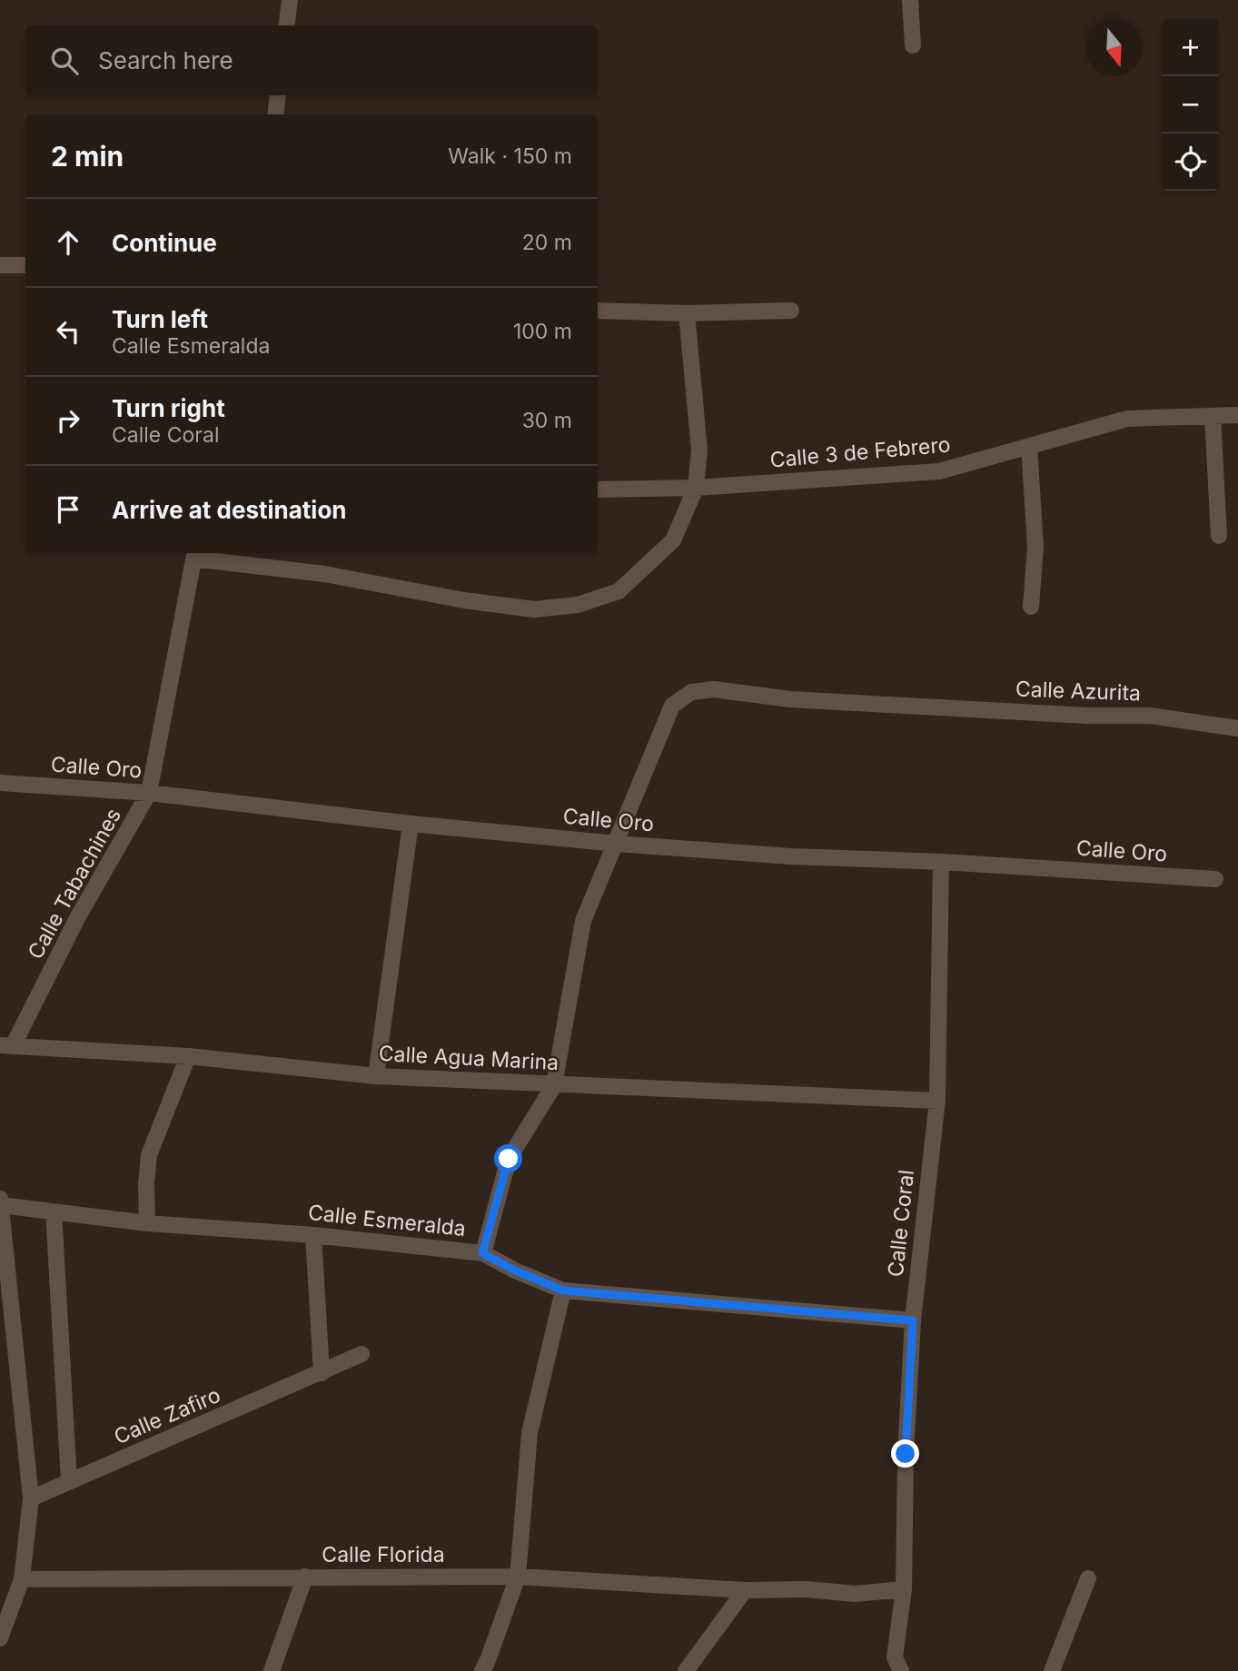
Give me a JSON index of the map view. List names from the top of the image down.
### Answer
{
  "streets": {
    "street": [
      "Calle 3 de Febrero",
      "Calle Azurita",
      "Calle Oro",
      "Calle Tabachines",
      "Calle Agua Marina",
      "Calle Esmeralda",
      "Calle Coral",
      "Calle Zafiro",
      "Calle Florida"
    ]
  },
  "crossings": [
    ["Calle Azurita", "Calle Oro"],
    ["Calle Azurita", "Calle Agua Marina"],
    ["Calle Oro", "Calle Tabachines"],
    ["Calle Oro", "Calle Coral"],
    ["Calle Tabachines", "Calle Agua Marina"],
    ["Calle Agua Marina", "Calle Coral"],
    ["Calle Esmeralda", "Calle Coral"],
    ["Calle Coral", "Calle Florida"]
  ],
  "north": "bottom",
  "page": {
    "map_buttons": ["+", "−"],
    "search": "Search here",
    "heading": ["2 min", "Walk · 150 m"],
    "list": [
      ["Continue", "20 m"],
      ["Turn left", "Calle Esmeralda", "100 m"],
      ["Turn right", "Calle Coral", "30 m"],
      "Arrive at destination"
    ]
  }
}
